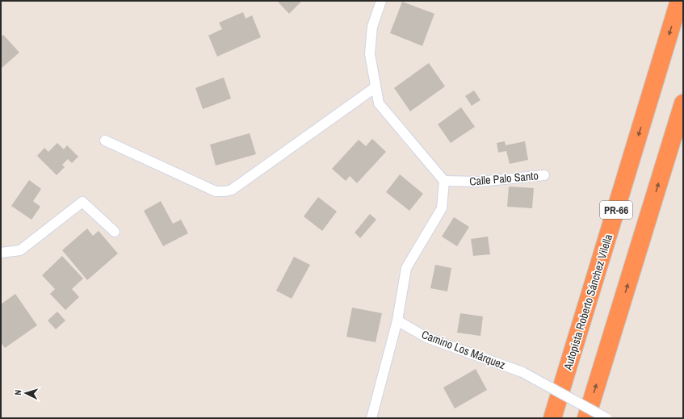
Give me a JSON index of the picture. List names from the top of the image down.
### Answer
{
  "streets": {
    "highway": ["PR-66", "Autopista Roberto Sánchez Vilella"],
    "street": ["Calle Palo Santo", "Camino Los Márquez"]
  },
  "north": "left"
}
